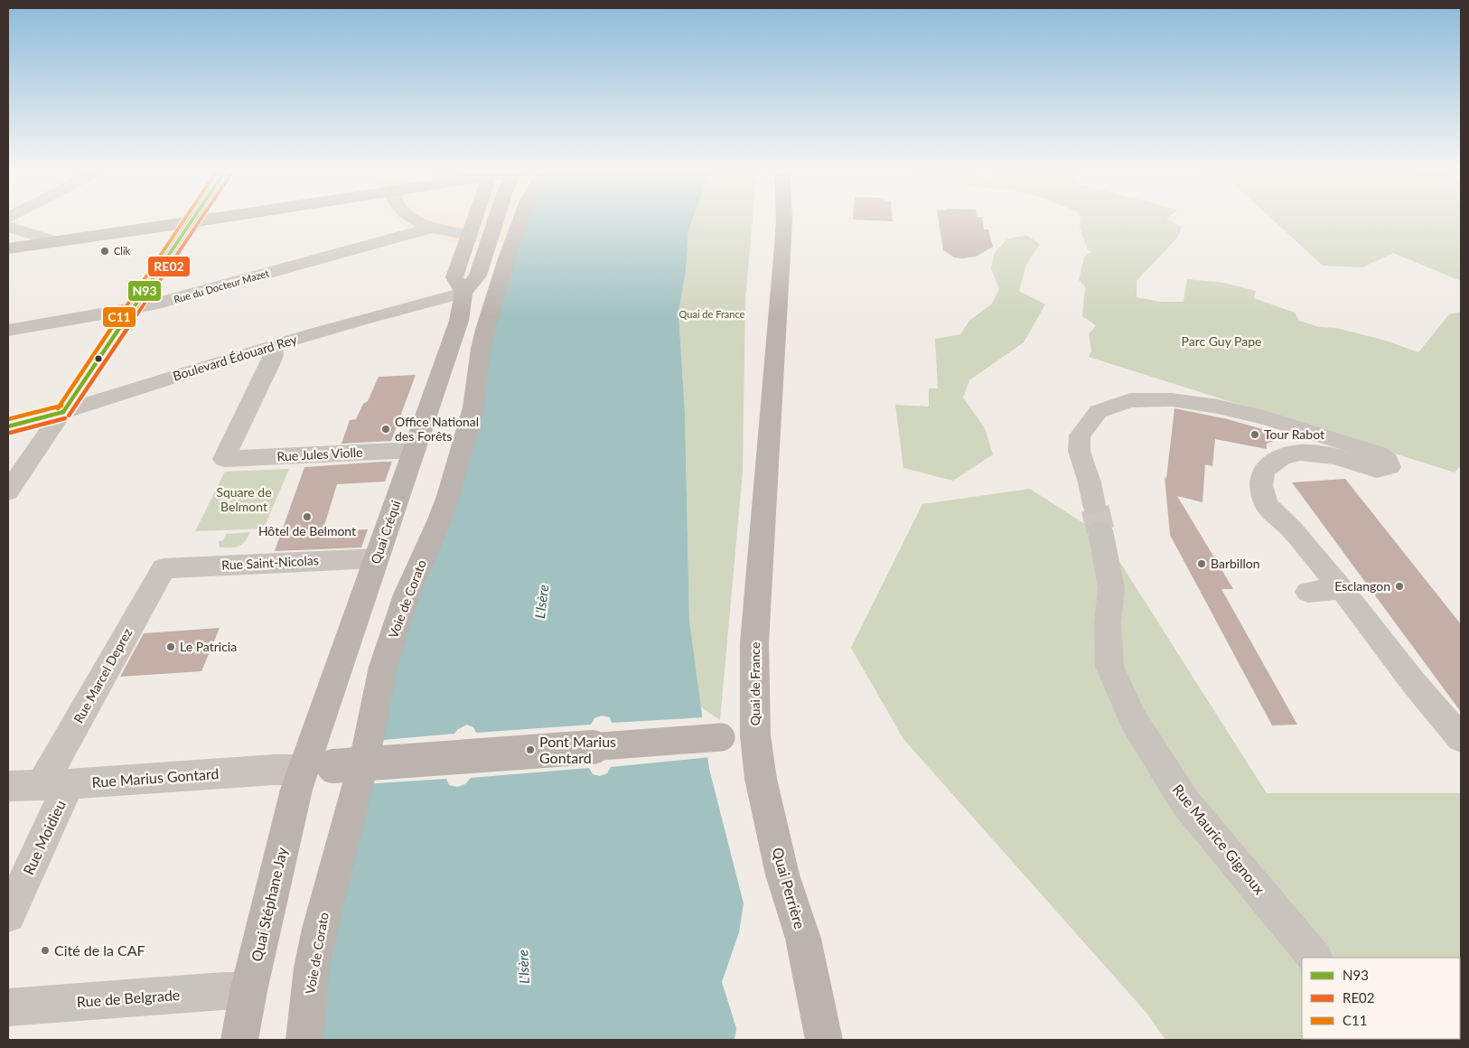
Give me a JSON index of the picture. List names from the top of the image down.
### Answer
{
  "streets": {
    "main road": [
      "Quai Créqui",
      "Voie de Corato",
      "Quai de France",
      "Quai Perrière",
      "Quai Stéphane Jay"
    ],
    "street": [
      "Rue du Docteur Mazet",
      "Boulevard Édouard Rey",
      "Rue Jules Violle",
      "Rue Saint-Nicolas",
      "Rue Marcel Deprez",
      "Rue Marius Gontard",
      "Rue Moidieu",
      "Rue Maurice Gignoux",
      "Rue de Belgrade"
    ]
  },
  "crossings": [
    ["Boulevard Édouard Rey", "Rue Jules Violle"],
    ["Boulevard Édouard Rey", "Quai Créqui"],
    ["Rue Jules Violle", "Quai Créqui"],
    ["Quai Créqui", "Rue Saint-Nicolas"],
    ["Quai Créqui", "Rue Marius Gontard"],
    ["Quai Créqui", "Quai Stéphane Jay"],
    ["Rue Saint-Nicolas", "Rue Marcel Deprez"],
    ["Rue Marcel Deprez", "Rue Marius Gontard"],
    ["Rue Marcel Deprez", "Rue Moidieu"],
    ["Quai de France", "Quai Perrière"],
    ["Rue Marius Gontard", "Rue Moidieu"],
    ["Rue Marius Gontard", "Quai Stéphane Jay"],
    ["Quai Stéphane Jay", "Rue de Belgrade"]
  ],
  "water": ["L'Isère"],
  "parks": ["Quai de France", "Parc Guy Pape", "Square de Belmont"],
  "places": [
    "Clik",
    "Office National des Forêts",
    "Tour Rabot",
    "Hôtel de Belmont",
    "Barbillon",
    "Esclangon",
    "Le Patricia",
    "Pont Marius Gontard",
    "Cité de la CAF"
  ],
  "lines": ["transit line N93", "transit line RE02", "transit line C11"],
  "legend": ["N93", "RE02", "C11"]
}
